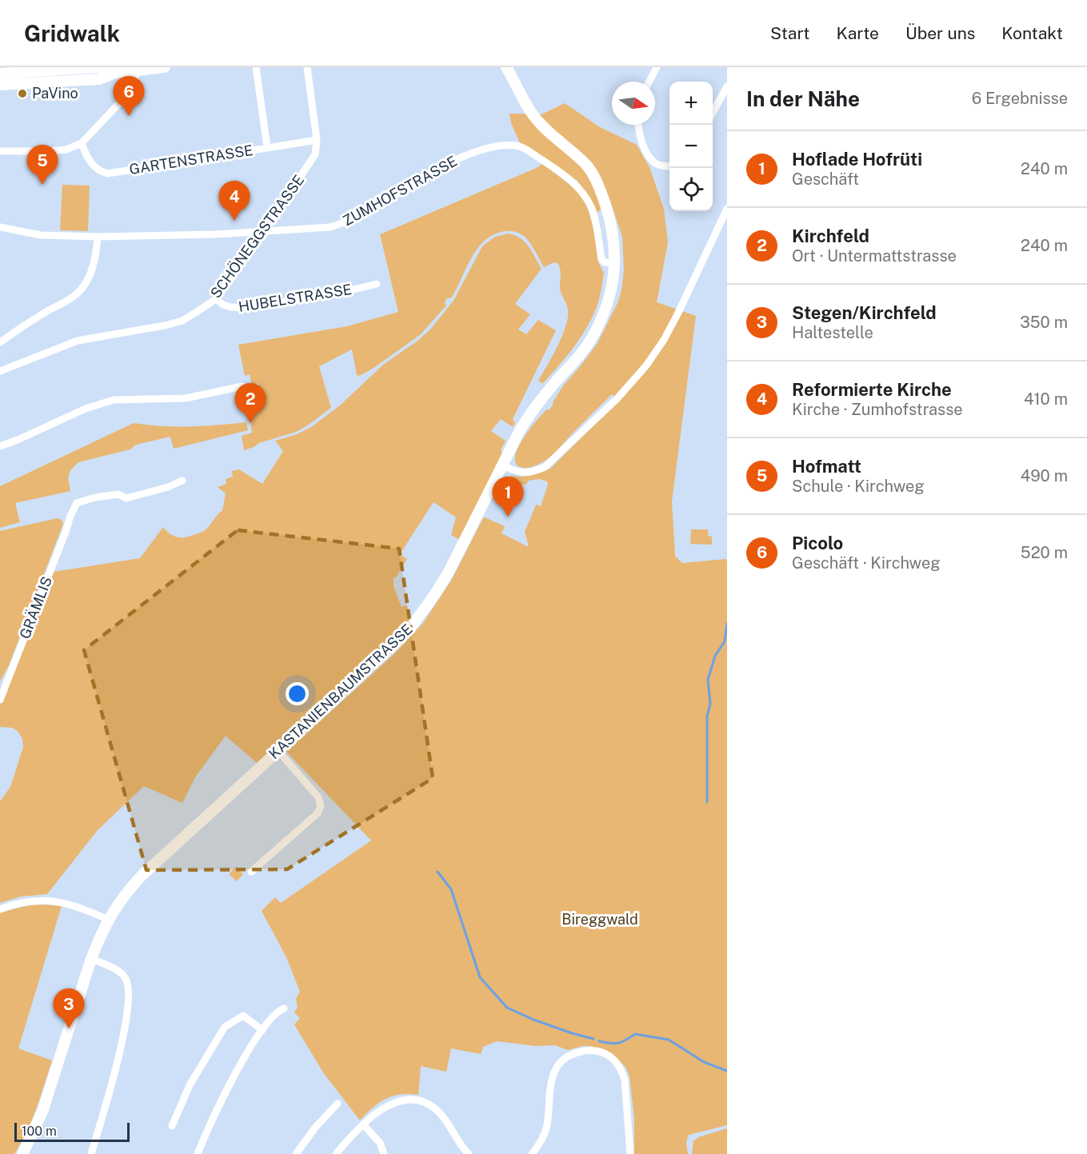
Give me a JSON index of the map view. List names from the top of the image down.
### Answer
{
  "streets": {
    "street": [
      "GARTENSTRASSE",
      "ZUMHOFSTRASSE",
      "SCHÖNEGGSTRASSE",
      "HUBELSTRASSE",
      "GRÄMLIS",
      "KASTANIENBAUMSTRASSE"
    ]
  },
  "crossings": [
    ["GARTENSTRASSE", "SCHÖNEGGSTRASSE"],
    ["ZUMHOFSTRASSE", "SCHÖNEGGSTRASSE"],
    ["ZUMHOFSTRASSE", "KASTANIENBAUMSTRASSE"],
    ["SCHÖNEGGSTRASSE", "HUBELSTRASSE"]
  ],
  "parks": ["Bireggwald"],
  "places": ["PaVino"],
  "scale_bar": "100 m",
  "north": "right",
  "page": {
    "header": "Gridwalk",
    "nav": [
      "Start",
      "Karte",
      "Über uns",
      "Kontakt"
    ],
    "heading": ["In der Nähe", "6 Ergebnisse"],
    "pins": [
      "6",
      "5",
      "4",
      "2",
      "1",
      "3"
    ],
    "map_buttons": ["+", "−"],
    "list": [
      {
        "mark": "1",
        "name": "Hoflade Hofrüti",
        "note": "Geschäft",
        "value": "240 m"
      },
      {
        "mark": "2",
        "name": "Kirchfeld",
        "note": "Ort · Untermattstrasse",
        "value": "240 m"
      },
      {
        "mark": "3",
        "name": "Stegen/Kirchfeld",
        "note": "Haltestelle",
        "value": "350 m"
      },
      {
        "mark": "4",
        "name": "Reformierte Kirche",
        "note": "Kirche · Zumhofstrasse",
        "value": "410 m"
      },
      {
        "mark": "5",
        "name": "Hofmatt",
        "note": "Schule · Kirchweg",
        "value": "490 m"
      },
      {
        "mark": "6",
        "name": "Picolo",
        "note": "Geschäft · Kirchweg",
        "value": "520 m"
      }
    ],
    "scale": "100 m"
  }
}
